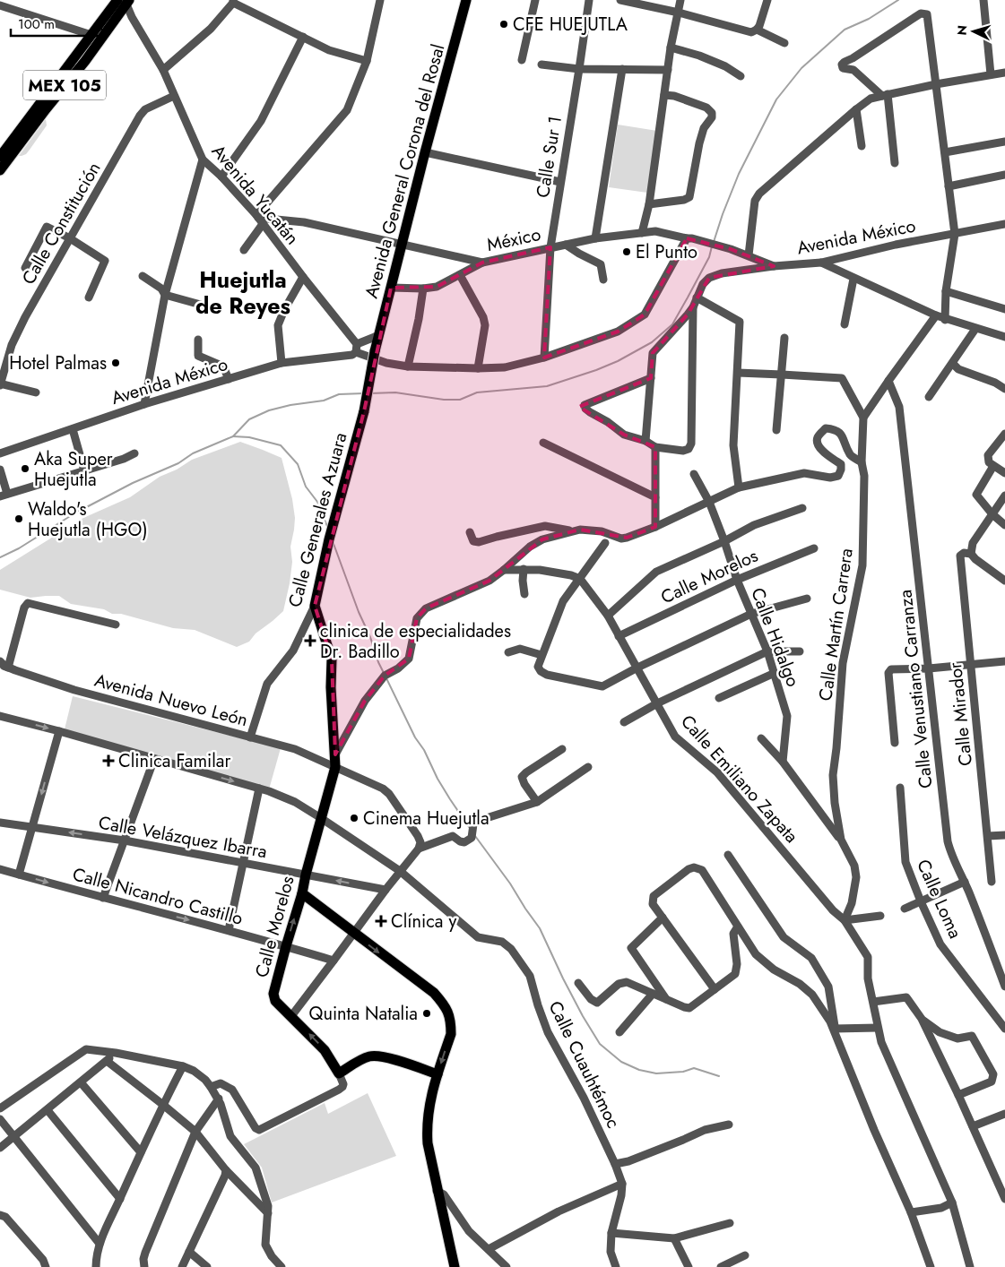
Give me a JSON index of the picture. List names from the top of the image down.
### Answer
{
  "streets": {
    "main road": [
      "MEX 105",
      "Avenida General Corona del Rosal",
      "Calle Generales Azuara",
      "Calle Morelos"
    ],
    "street": [
      "Calle Sur 1",
      "Avenida Yucatán",
      "Calle Constitución",
      "Avenida México",
      "México",
      "Calle Martín Carrera",
      "Calle Hidalgo",
      "Calle Venustiano Carranza",
      "Avenida Nuevo León",
      "Calle Mirador",
      "Calle Emiliano Zapata",
      "Calle Velázquez Ibarra",
      "Calle Nicandro Castillo",
      "Calle Loma",
      "Calle Cuauhtémoc"
    ]
  },
  "crossings": [
    ["MEX 105", "Avenida Yucatán"],
    ["Calle Sur 1", "México"],
    ["Avenida General Corona del Rosal", "México"],
    ["Avenida General Corona del Rosal", "Calle Generales Azuara"],
    ["Avenida Yucatán", "Calle Constitución"],
    ["Avenida Yucatán", "Avenida México"],
    ["Avenida Yucatán", "México"],
    ["Avenida México", "México"],
    ["Calle Generales Azuara", "Calle Morelos"],
    ["Calle Generales Azuara", "Avenida Nuevo León"],
    ["Calle Morelos", "Calle Hidalgo"],
    ["Calle Morelos", "Avenida Nuevo León"],
    ["Calle Morelos", "Calle Emiliano Zapata"],
    ["Calle Morelos", "Calle Velázquez Ibarra"],
    ["Calle Morelos", "Calle Nicandro Castillo"],
    ["Calle Morelos", "Calle Cuauhtémoc"],
    ["Calle Martín Carrera", "Calle Emiliano Zapata"]
  ],
  "one_way": ["Calle Velázquez Ibarra", "Calle Nicandro Castillo"],
  "districts": ["Huejutla de Reyes"],
  "places": {
    "other": [
      "CFE HUEJUTLA",
      "El Punto",
      "Hotel Palmas",
      "Aka Super Huejutla",
      "Waldo's Huejutla (HGO)",
      "Cinema Huejutla",
      "Quinta Natalia"
    ],
    "health": ["clinica de especialidades Dr. Badillo", "Clinica Familar", "Clínica y"]
  },
  "scale_bar": "100 m",
  "north": "left"
}
